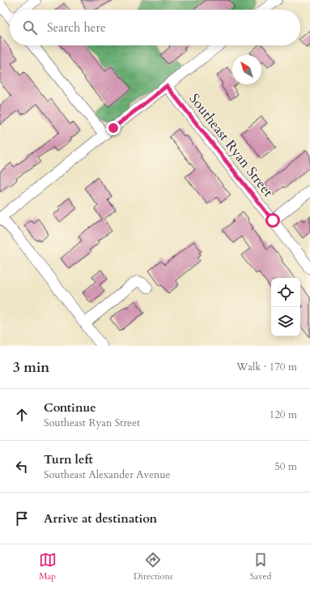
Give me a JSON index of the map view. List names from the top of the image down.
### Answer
{
  "streets": {
    "street": ["Southeast Ryan Street"]
  },
  "north": "top left",
  "page": {
    "search": "Search here",
    "heading": ["3 min", "Walk · 170 m"],
    "list": [
      ["Continue", "Southeast Ryan Street", "120 m"],
      ["Turn left", "Southeast Alexander Avenue", "50 m"],
      "Arrive at destination"
    ],
    "nav": ["Map", "Directions", "Saved"]
  }
}
